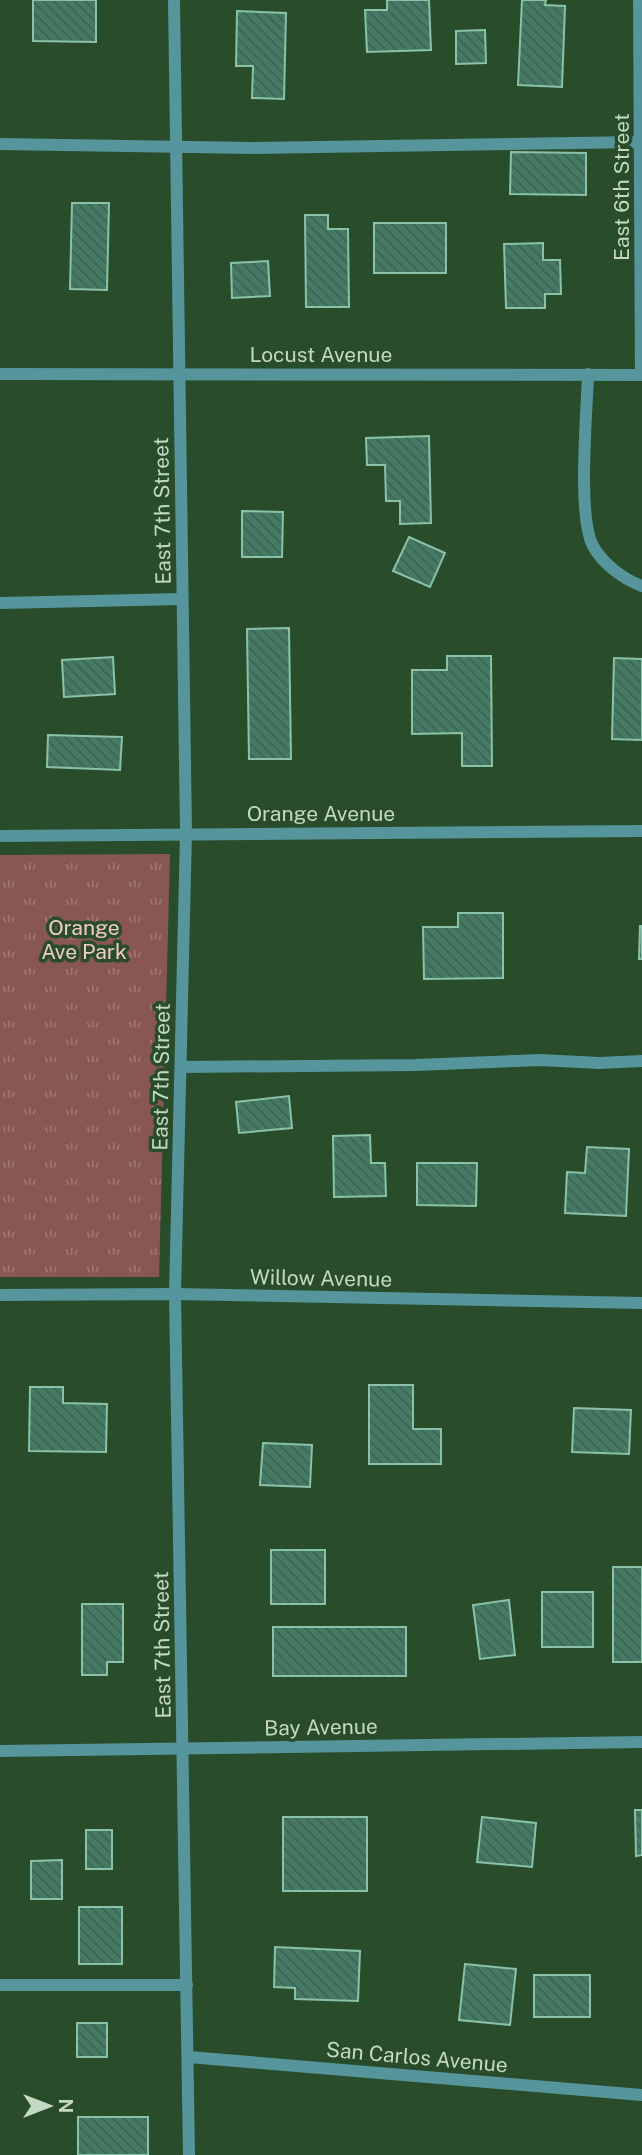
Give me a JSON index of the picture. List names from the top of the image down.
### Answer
{
  "streets": {
    "street": [
      "East 6th Street",
      "Locust Avenue",
      "East 7th Street",
      "Orange Avenue",
      "Willow Avenue",
      "Bay Avenue",
      "San Carlos Avenue"
    ]
  },
  "crossings": [
    ["East 6th Street", "Locust Avenue"],
    ["Locust Avenue", "East 7th Street"],
    ["East 7th Street", "Orange Avenue"],
    ["East 7th Street", "Willow Avenue"],
    ["East 7th Street", "Bay Avenue"],
    ["East 7th Street", "San Carlos Avenue"]
  ],
  "parks": ["Orange Ave Park"],
  "north": "right"
}
